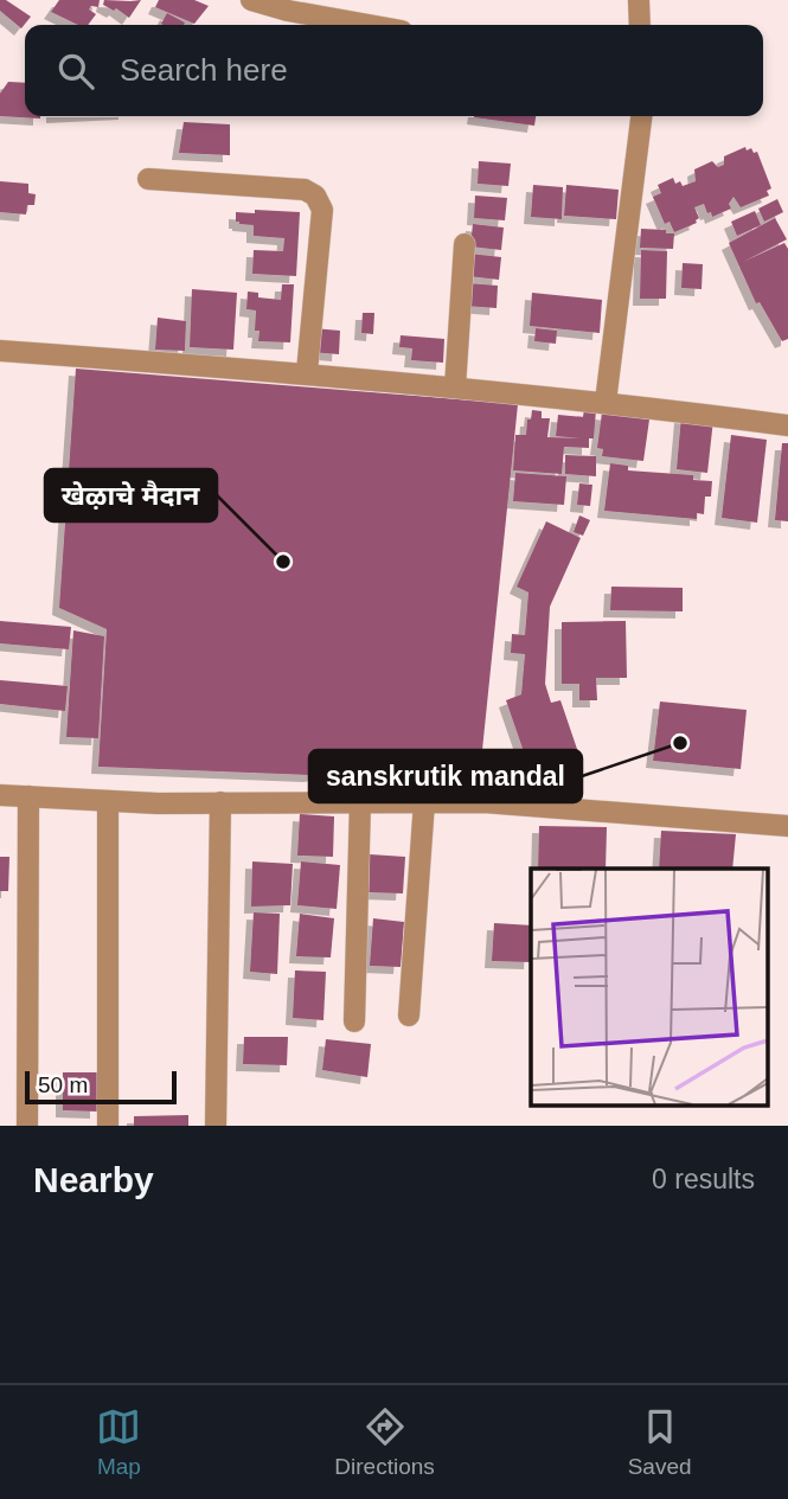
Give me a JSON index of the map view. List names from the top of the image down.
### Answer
{
  "places": ["खेऴाचे मैदान", "sanskrutik mandal"],
  "scale_bar": "50 m",
  "page": {
    "search": "Search here",
    "scale": "50 m",
    "heading": ["Nearby", "0 results"],
    "nav": ["Map", "Directions", "Saved"]
  }
}
